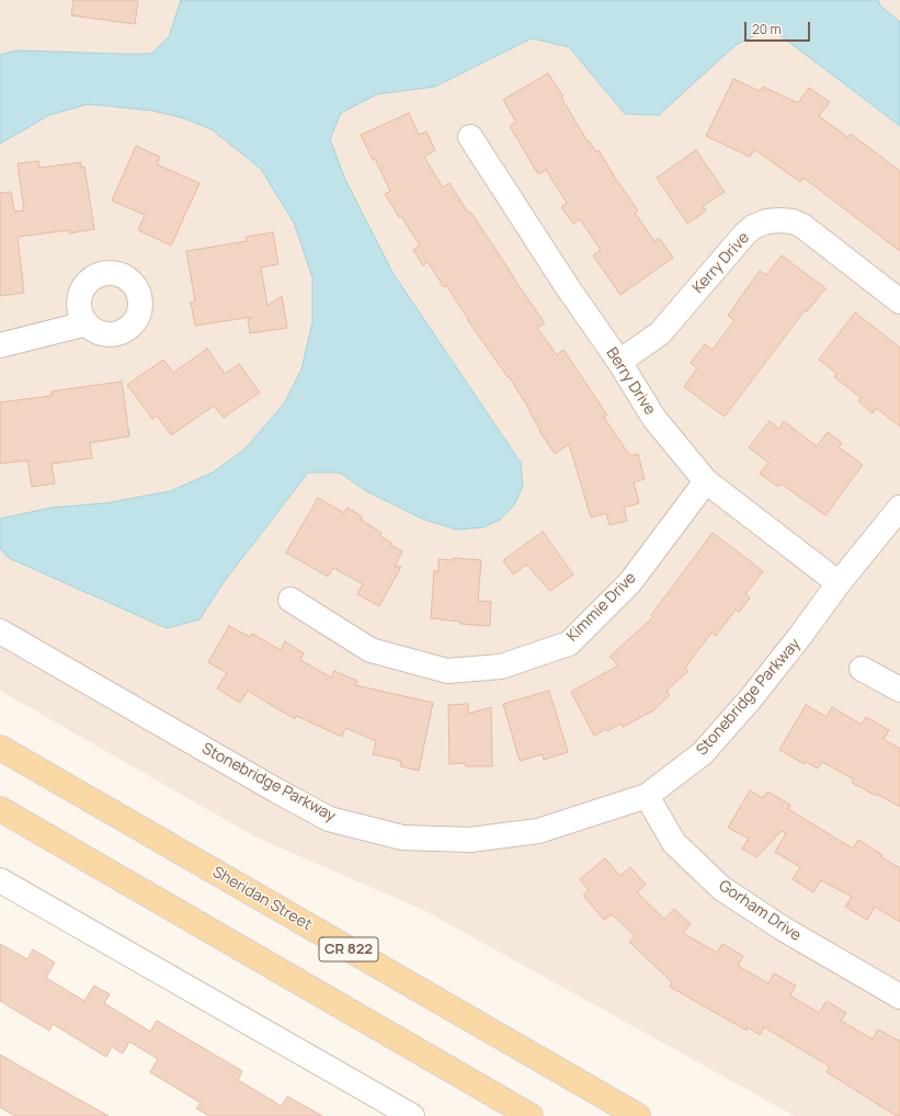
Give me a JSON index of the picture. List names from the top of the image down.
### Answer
{
  "streets": {
    "main road": ["Sheridan Street", "CR 822"],
    "street": [
      "Kerry Drive",
      "Berry Drive",
      "Kimmie Drive",
      "Stonebridge Parkway",
      "Gorham Drive"
    ]
  },
  "crossings": [
    ["Kerry Drive", "Berry Drive"],
    ["Berry Drive", "Kimmie Drive"],
    ["Berry Drive", "Stonebridge Parkway"],
    ["Stonebridge Parkway", "Gorham Drive"]
  ],
  "scale_bar": "20 m"
}
